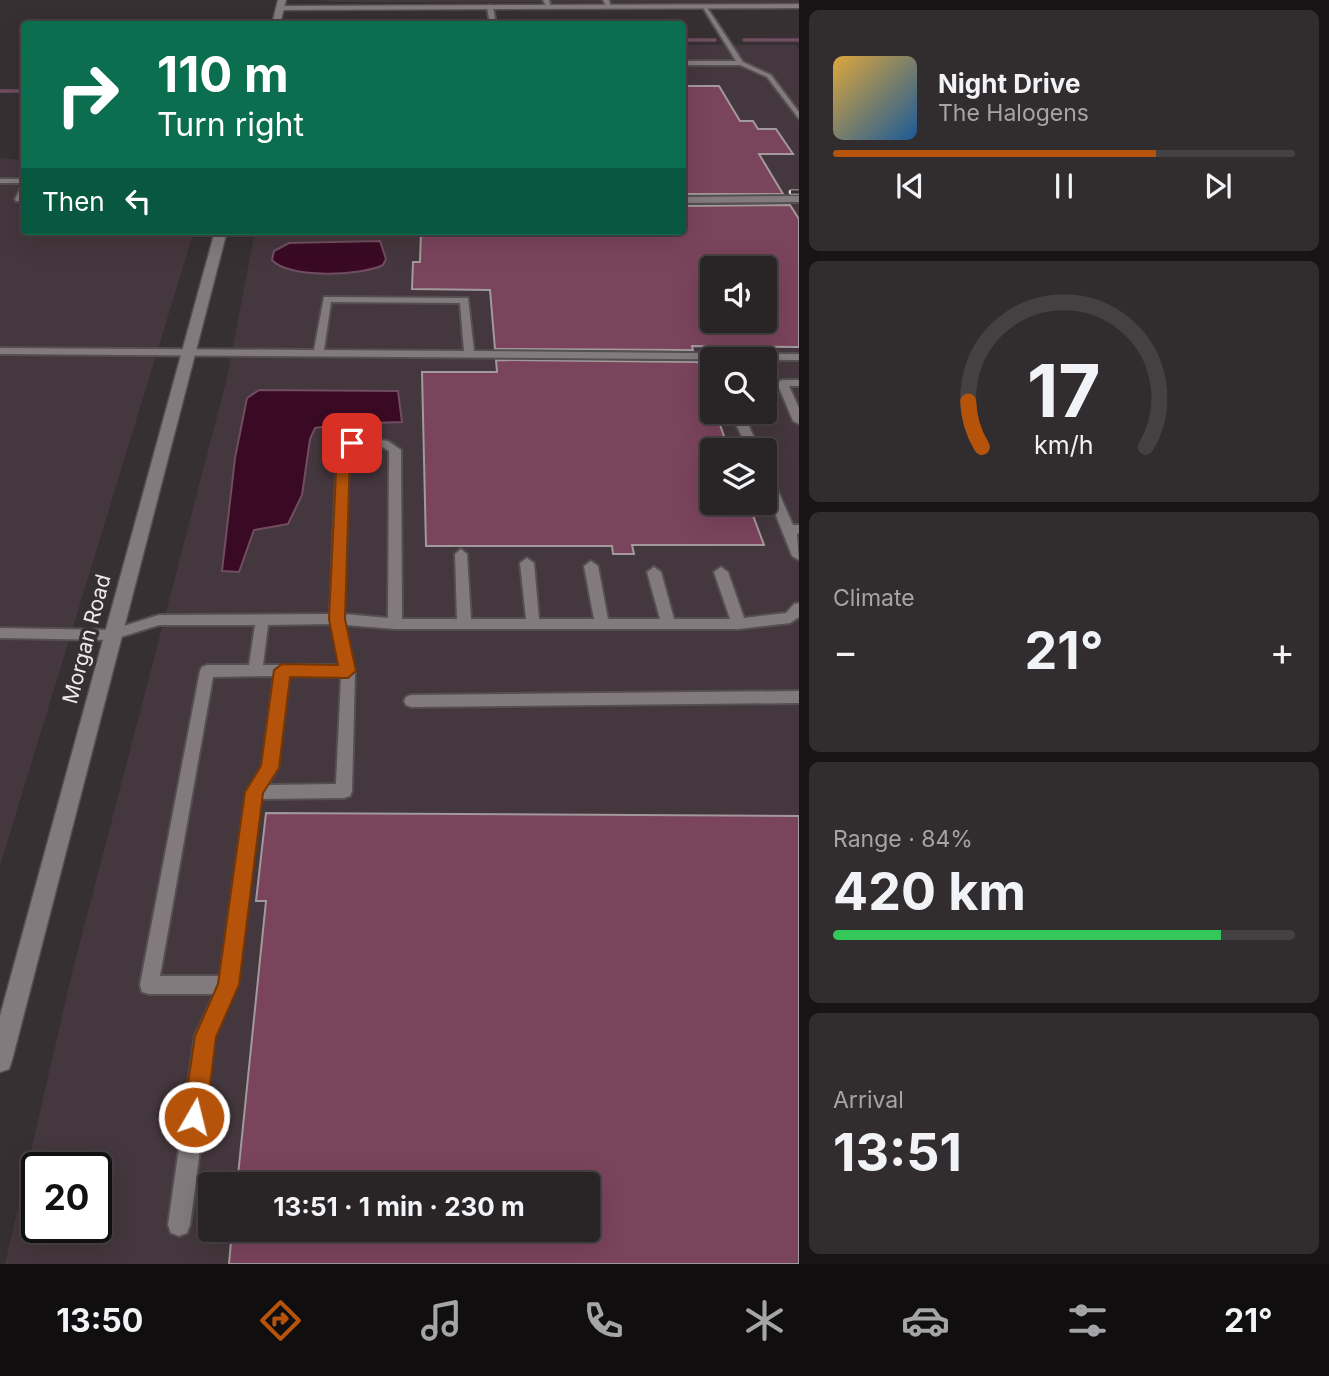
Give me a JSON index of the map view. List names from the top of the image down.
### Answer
{
  "streets": {
    "street": ["Morgan Road"]
  },
  "page": {
    "turn": ["110 m", "Turn right"],
    "song": ["Night Drive", "The Halogens"],
    "then": "Then",
    "tile": [
      "Climate",
      ["Range · 84%", "420 km"],
      ["Arrival", "13:51"]
    ],
    "heat": ["−", "21°", "+"],
    "limit": "20",
    "trip": "13:51 · 1 min · 230 m",
    "tabs": ["13:50", "21°"],
    "gauge": ["17", "km/h"]
  }
}
